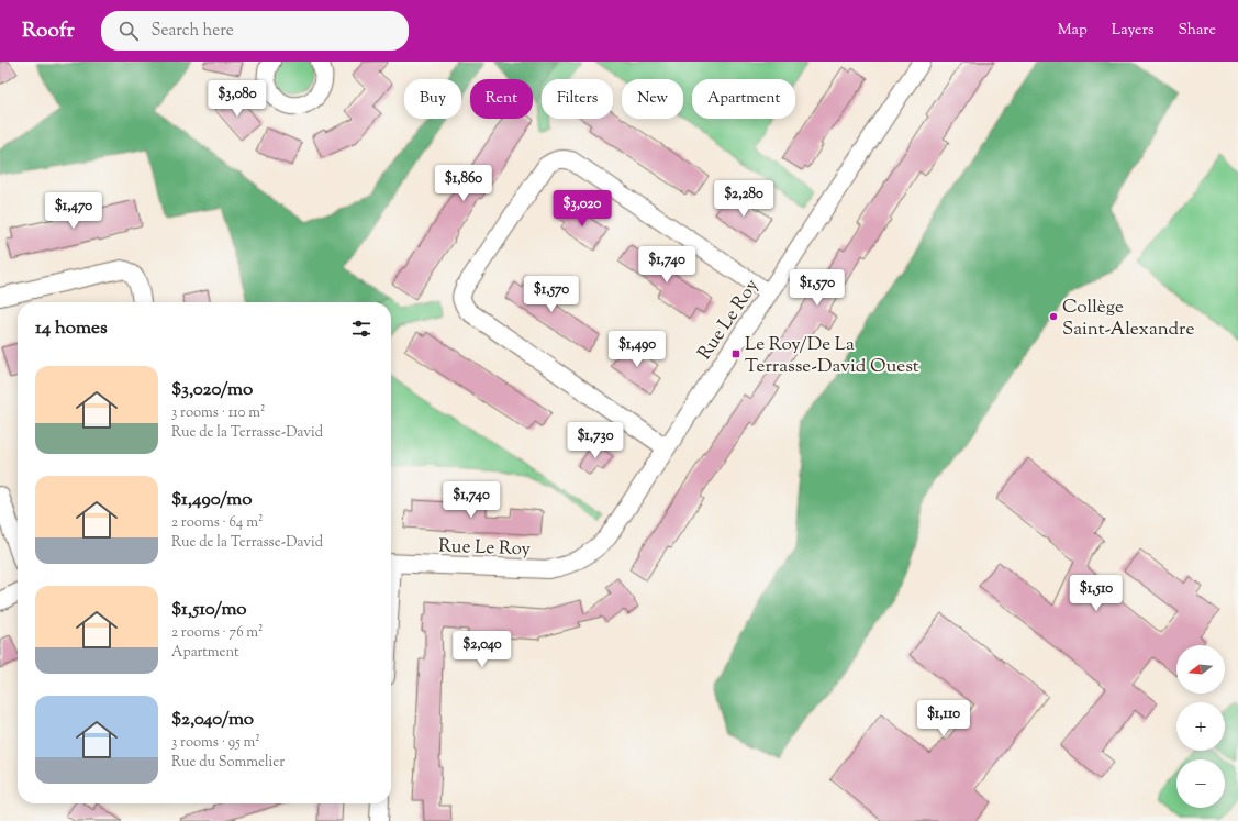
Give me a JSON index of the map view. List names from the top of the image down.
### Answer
{
  "streets": {
    "street": ["Rue Le Roy"]
  },
  "places": {
    "other": ["Collège Saint-Alexandre"],
    "transit": ["Le Roy/De La Terrasse-David Ouest"]
  },
  "north": "left",
  "page": {
    "header": "Roofr",
    "search": "Search here",
    "nav": ["Map", "Layers", "Share"],
    "chip": [
      "Buy",
      "Rent",
      "Filters",
      "New",
      "Apartment"
    ],
    "price": [
      "$3,080",
      "$1,860",
      "$2,280",
      "$3,020",
      "$1,470",
      "$1,740",
      "$1,570",
      "$1,570",
      "$1,490",
      "$1,730",
      "$1,740",
      "$1,510",
      "$2,040",
      "$1,110"
    ],
    "heading": "14 homes",
    "list": [
      {
        "name": "$3,020/mo",
        "note": "3 rooms · 110 m² · Rue de la Terrasse-David"
      },
      {
        "name": "$1,490/mo",
        "note": "2 rooms · 64 m² · Rue de la Terrasse-David"
      },
      {
        "name": "$1,510/mo",
        "note": "2 rooms · 76 m² · Apartment"
      },
      {
        "name": "$2,040/mo",
        "note": "3 rooms · 95 m² · Rue du Sommelier"
      }
    ],
    "map_buttons": ["+", "−"]
  }
}
